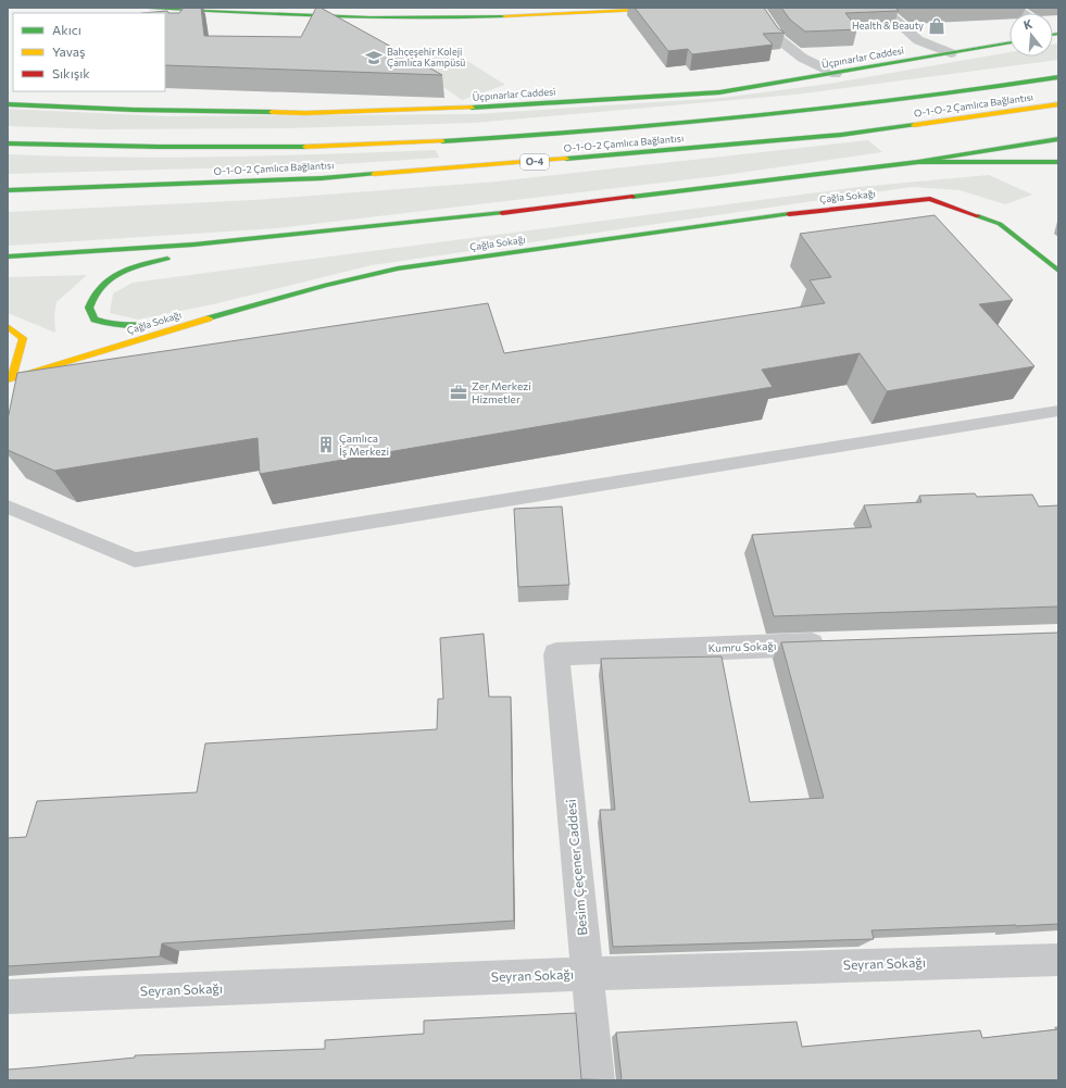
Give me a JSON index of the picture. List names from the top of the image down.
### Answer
{
  "streets": {
    "main road": [
      "Üçpınarlar Caddesi",
      "O-1-O-2 Çamlıca Bağlantısı",
      "O-4",
      "Çağla Sokağı"
    ],
    "street": ["Kumru Sokağı", "Besim Çeçener Caddesi", "Seyran Sokağı"]
  },
  "crossings": [
    ["Kumru Sokağı", "Besim Çeçener Caddesi"],
    ["Besim Çeçener Caddesi", "Seyran Sokağı"]
  ],
  "places": {
    "shop": ["Health & Beauty"],
    "school or university": ["Bahçeşehir Koleji Çamlıca Kampüsü"],
    "office": ["Zer Merkezi Hizmetler"],
    "building": ["Çamlıca İş Merkezi"]
  },
  "legend": ["Akıcı", "Yavaş", "Sıkışık"],
  "north": "top"
}
